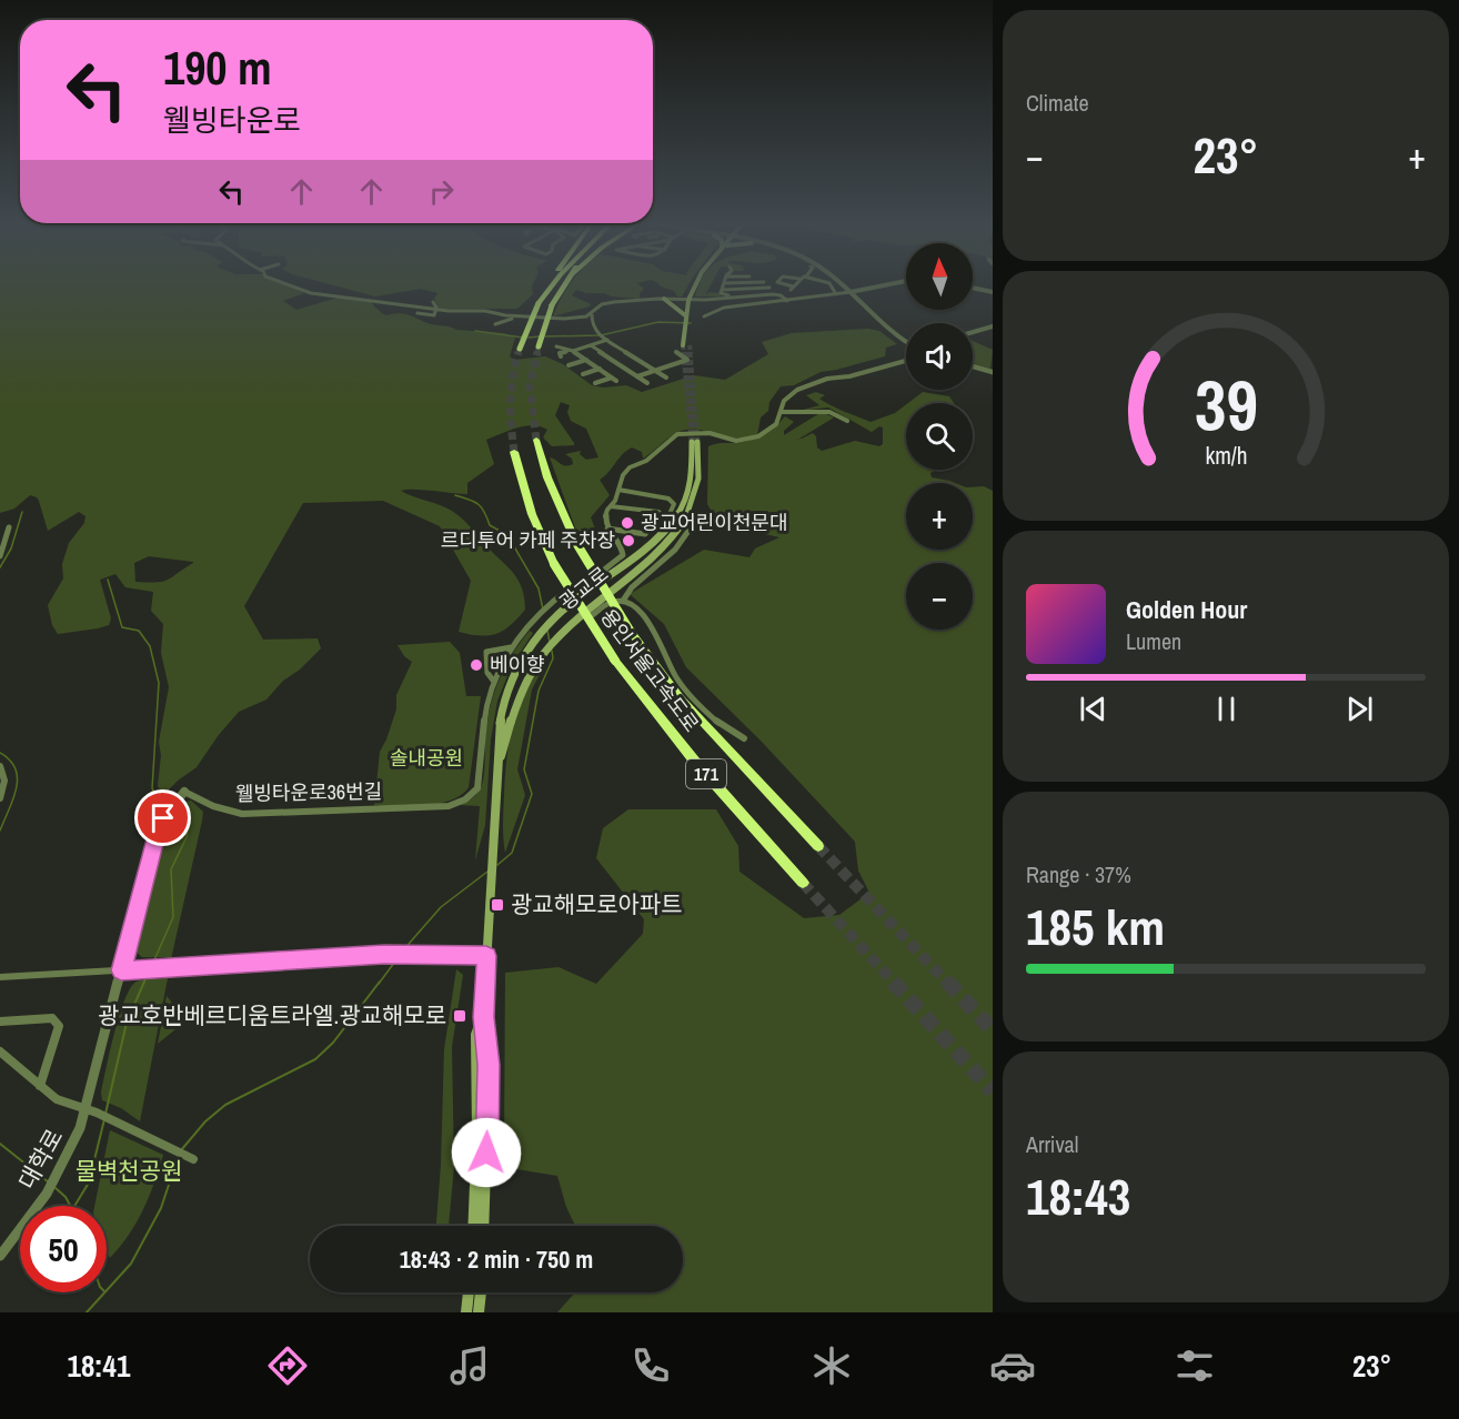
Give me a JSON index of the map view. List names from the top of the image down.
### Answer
{
  "streets": {
    "highway": ["용인서울고속도로", "171"],
    "main road": ["광교로"],
    "street": ["웰빙타운로36번길", "대학로"]
  },
  "crossings": [
    ["웰빙타운로36번길", "대학로"]
  ],
  "parks": ["솔내공원", "물벽천공원"],
  "places": {
    "other": ["광교어린이천문대", "르디투어 카페 주차장", "베이향"],
    "transit": ["광교해모로아파트", "광교호반베르디움트라엘.광교해모로"]
  },
  "north": "top",
  "page": {
    "tile": [
      "Climate",
      ["Range · 37%", "185 km"],
      ["Arrival", "18:43"]
    ],
    "turn": ["190 m", "웰빙타운로"],
    "heat": ["−", "23°", "+"],
    "map_buttons": ["+", "−"],
    "song": ["Golden Hour", "Lumen"],
    "limit": "50",
    "trip": "18:43 · 2 min · 750 m",
    "tabs": ["18:41", "23°"],
    "gauge": ["39", "km/h"]
  }
}
